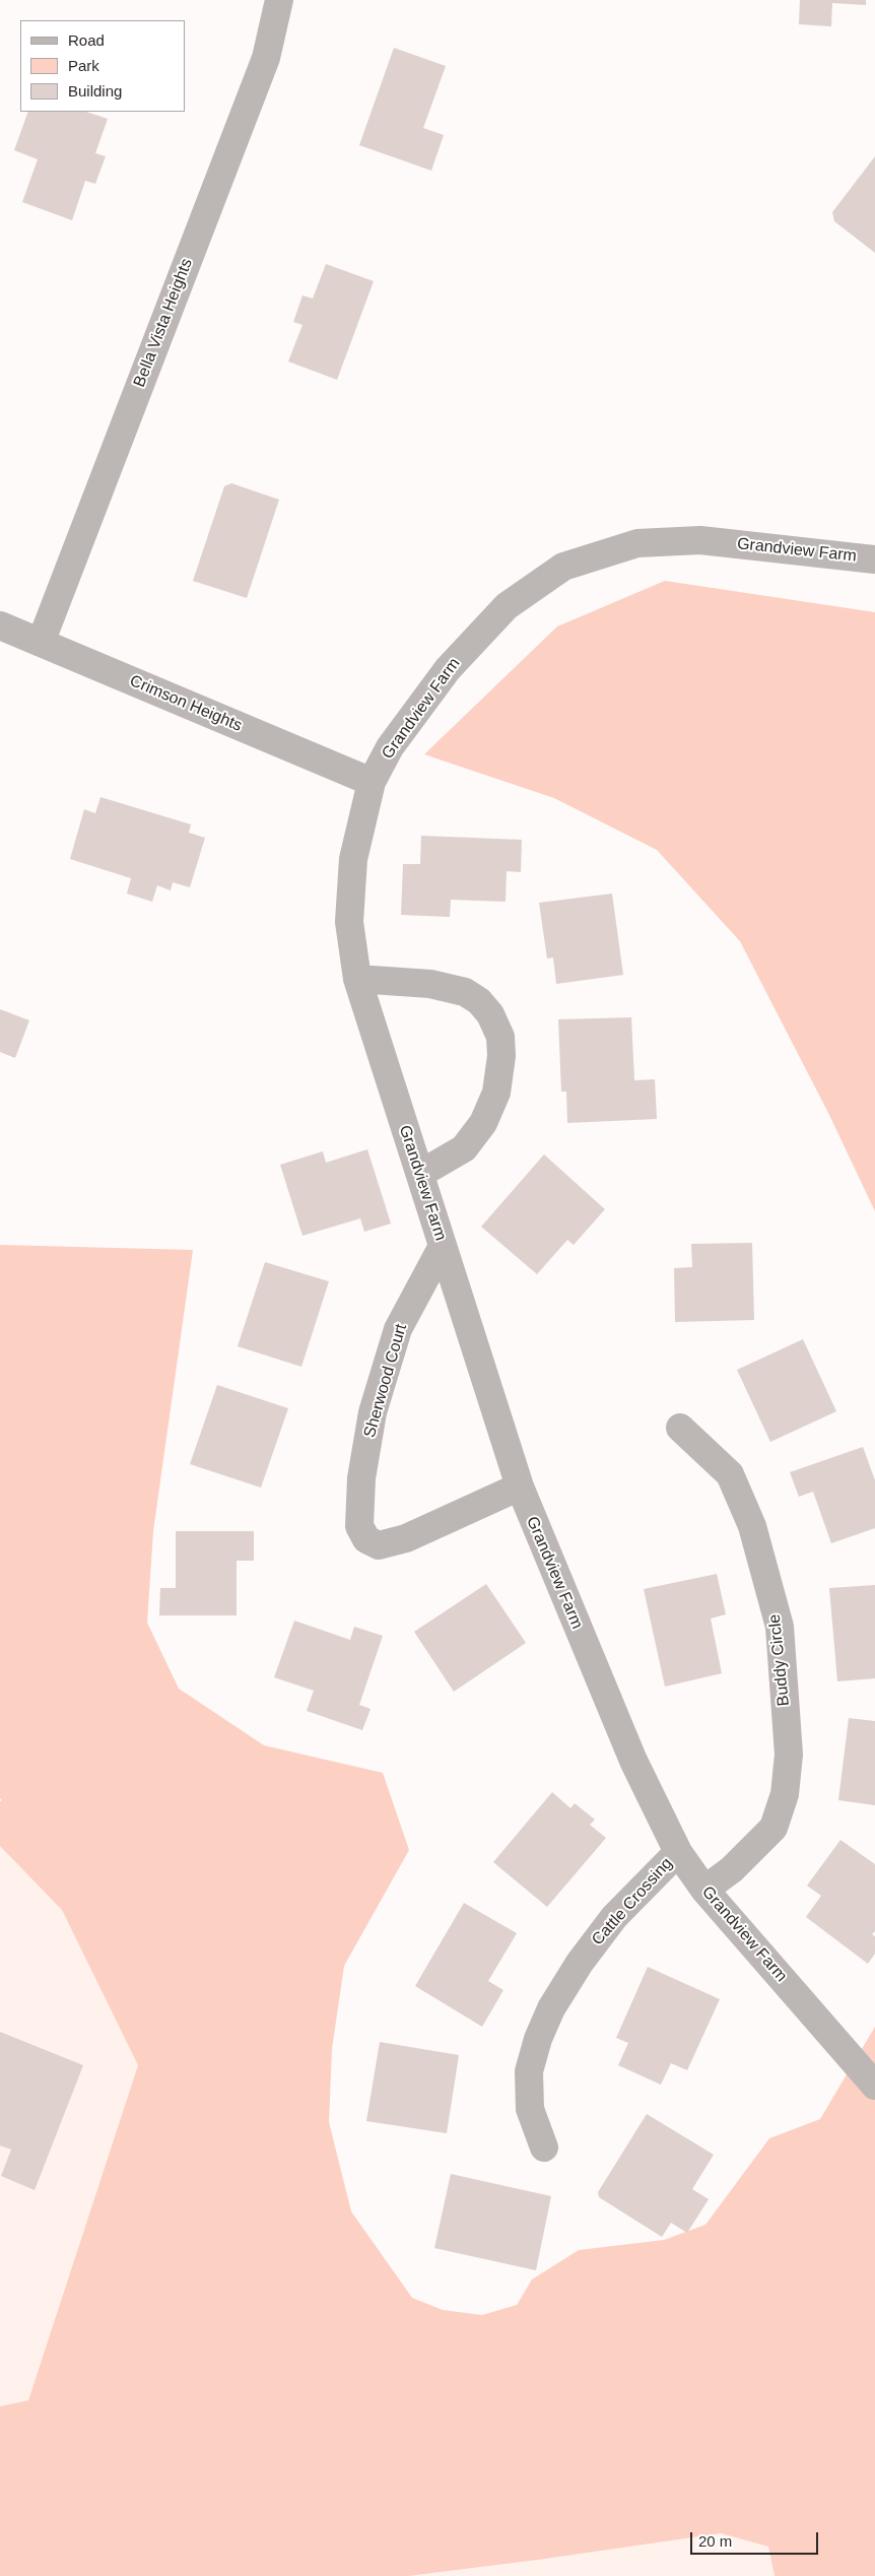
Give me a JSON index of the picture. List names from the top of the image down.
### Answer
{
  "streets": {
    "street": [
      "Bella Vista Heights",
      "Grandview Farm",
      "Crimson Heights",
      "Sherwood Court",
      "Buddy Circle",
      "Cattle Crossing"
    ]
  },
  "crossings": [
    ["Bella Vista Heights", "Crimson Heights"],
    ["Grandview Farm", "Crimson Heights"],
    ["Grandview Farm", "Sherwood Court"],
    ["Grandview Farm", "Buddy Circle"],
    ["Grandview Farm", "Cattle Crossing"]
  ],
  "legend": ["Road", "Park", "Building"],
  "scale_bar": "20 m"
}
